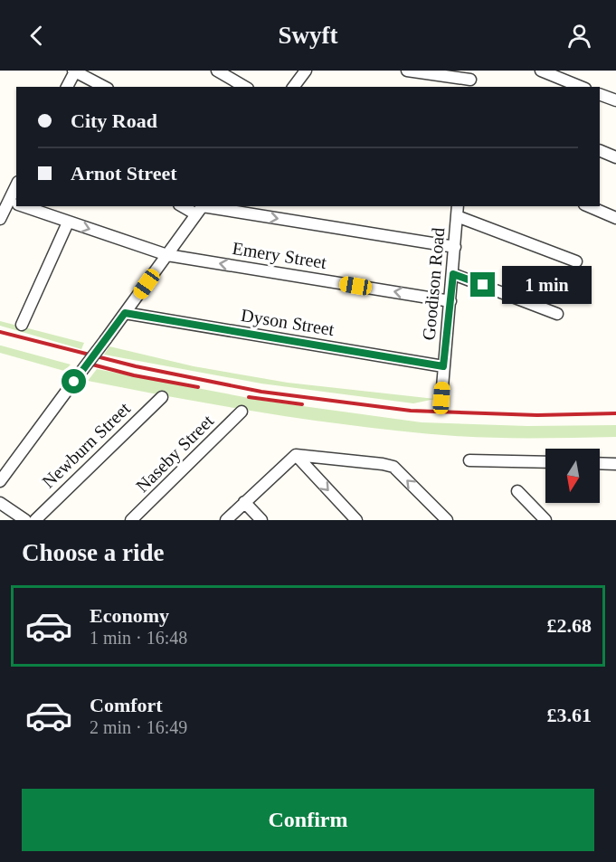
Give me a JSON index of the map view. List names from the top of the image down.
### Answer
{
  "streets": {
    "street": [
      "Emery Street",
      "Goodison Road",
      "Dyson Street",
      "Newburn Street",
      "Naseby Street"
    ]
  },
  "crossings": [
    ["Emery Street", "Goodison Road"],
    ["Goodison Road", "Dyson Street"]
  ],
  "north": "bottom",
  "page": {
    "header": "Swyft",
    "banner": ["City Road", "Arnot Street"],
    "bubble": "1 min",
    "heading": "Choose a ride",
    "list": [
      {
        "name": "Economy",
        "note": "1 min · 16:48",
        "value": "£2.68"
      },
      {
        "name": "Comfort",
        "note": "2 min · 16:49",
        "value": "£3.61"
      }
    ],
    "buttons": "Confirm"
  }
}
